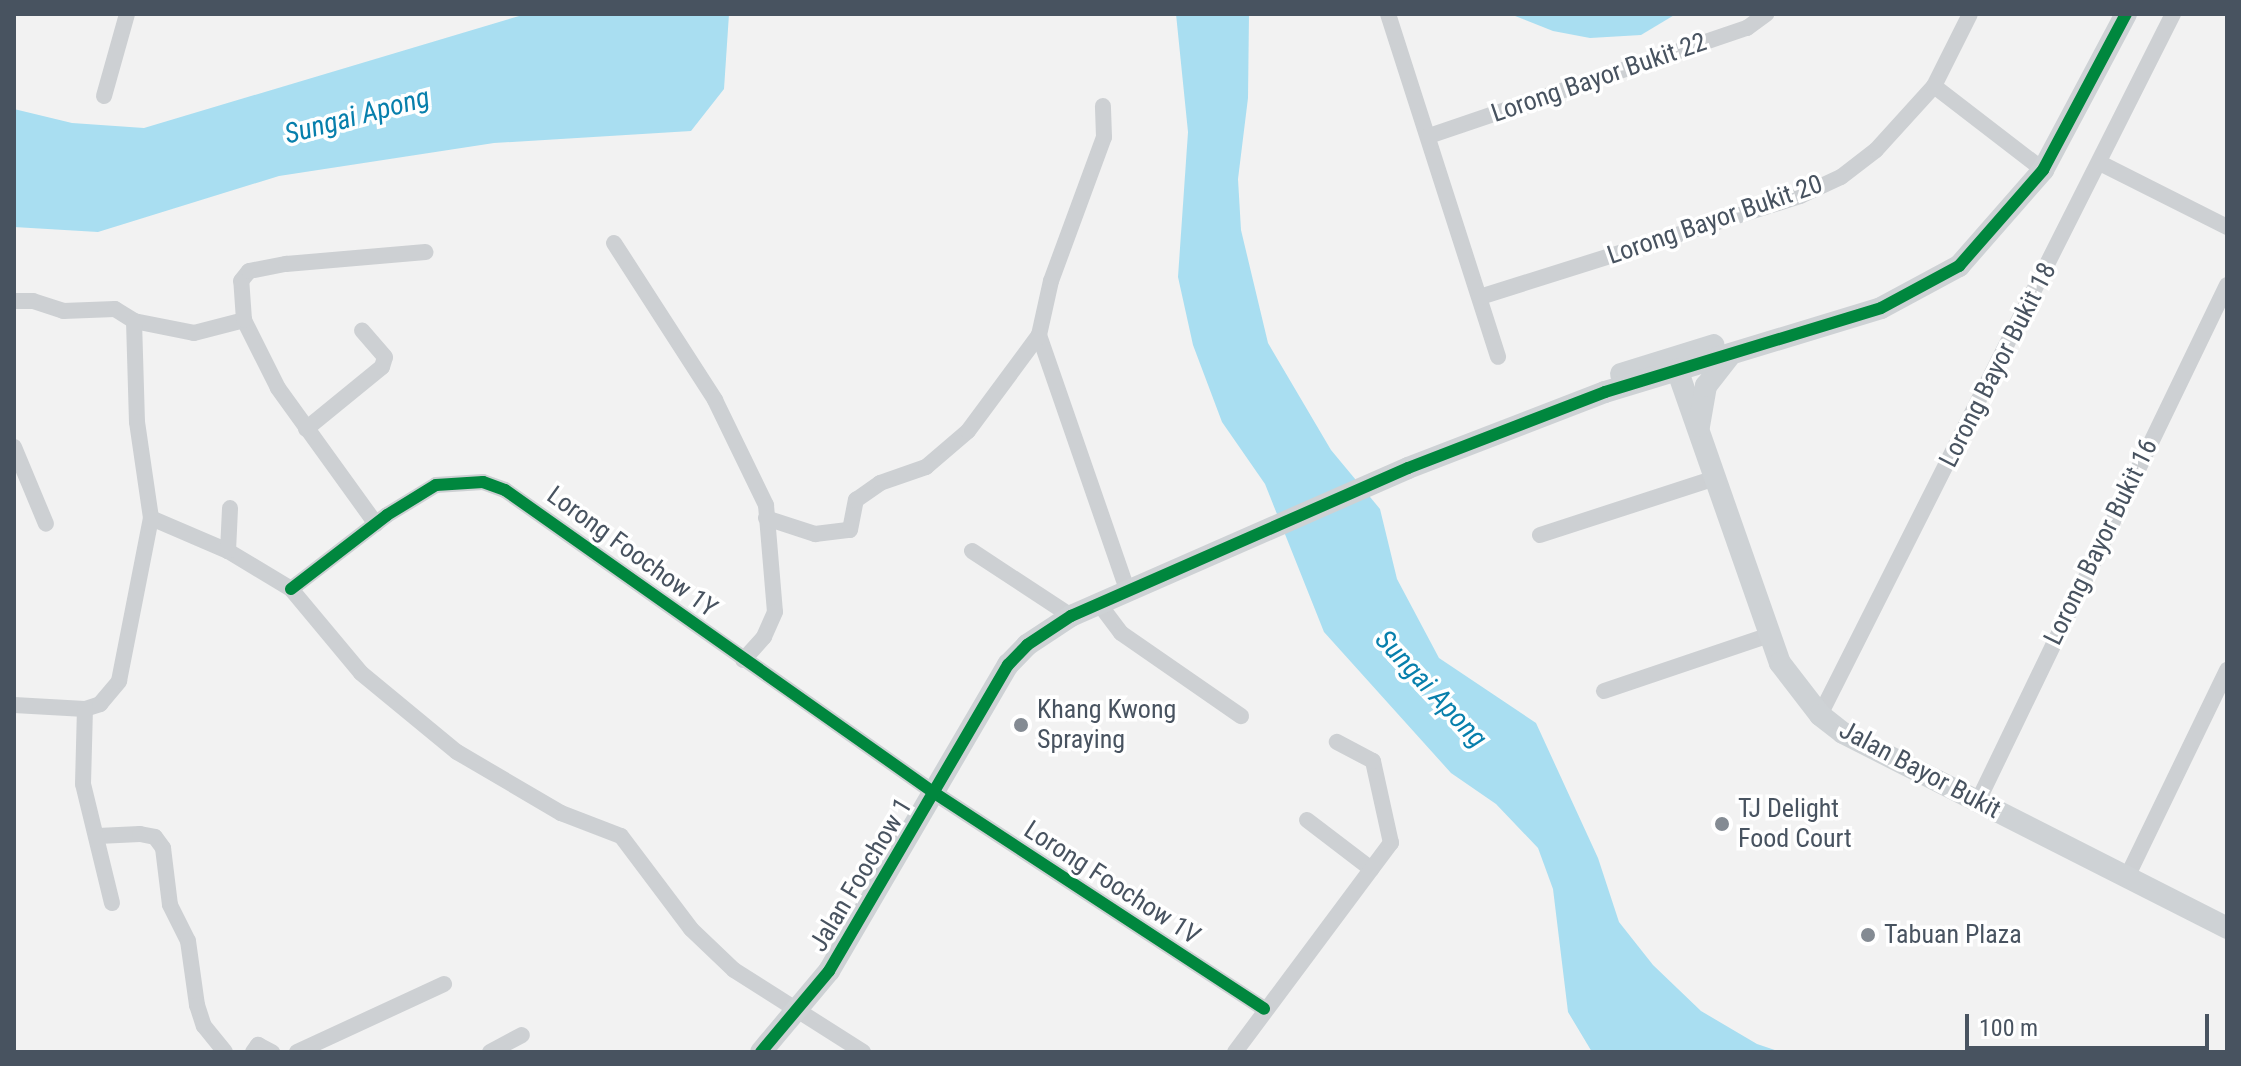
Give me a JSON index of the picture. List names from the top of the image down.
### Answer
{
  "streets": {
    "street": [
      "Lorong Bayor Bukit 22",
      "Lorong Bayor Bukit 20",
      "Lorong Bayor Bukit 18",
      "Lorong Bayor Bukit 16",
      "Lorong Foochow 1Y",
      "Jalan Bayor Bukit",
      "Jalan Foochow 1",
      "Lorong Foochow 1V"
    ]
  },
  "crossings": [
    ["Lorong Bayor Bukit 18", "Jalan Bayor Bukit"],
    ["Lorong Bayor Bukit 16", "Jalan Bayor Bukit"],
    ["Lorong Foochow 1Y", "Jalan Foochow 1"],
    ["Lorong Foochow 1Y", "Lorong Foochow 1V"],
    ["Jalan Foochow 1", "Lorong Foochow 1V"]
  ],
  "water": ["Sungai Apong"],
  "places": ["Khang Kwong Spraying", "TJ Delight Food Court", "Tabuan Plaza"],
  "scale_bar": "100 m"
}
